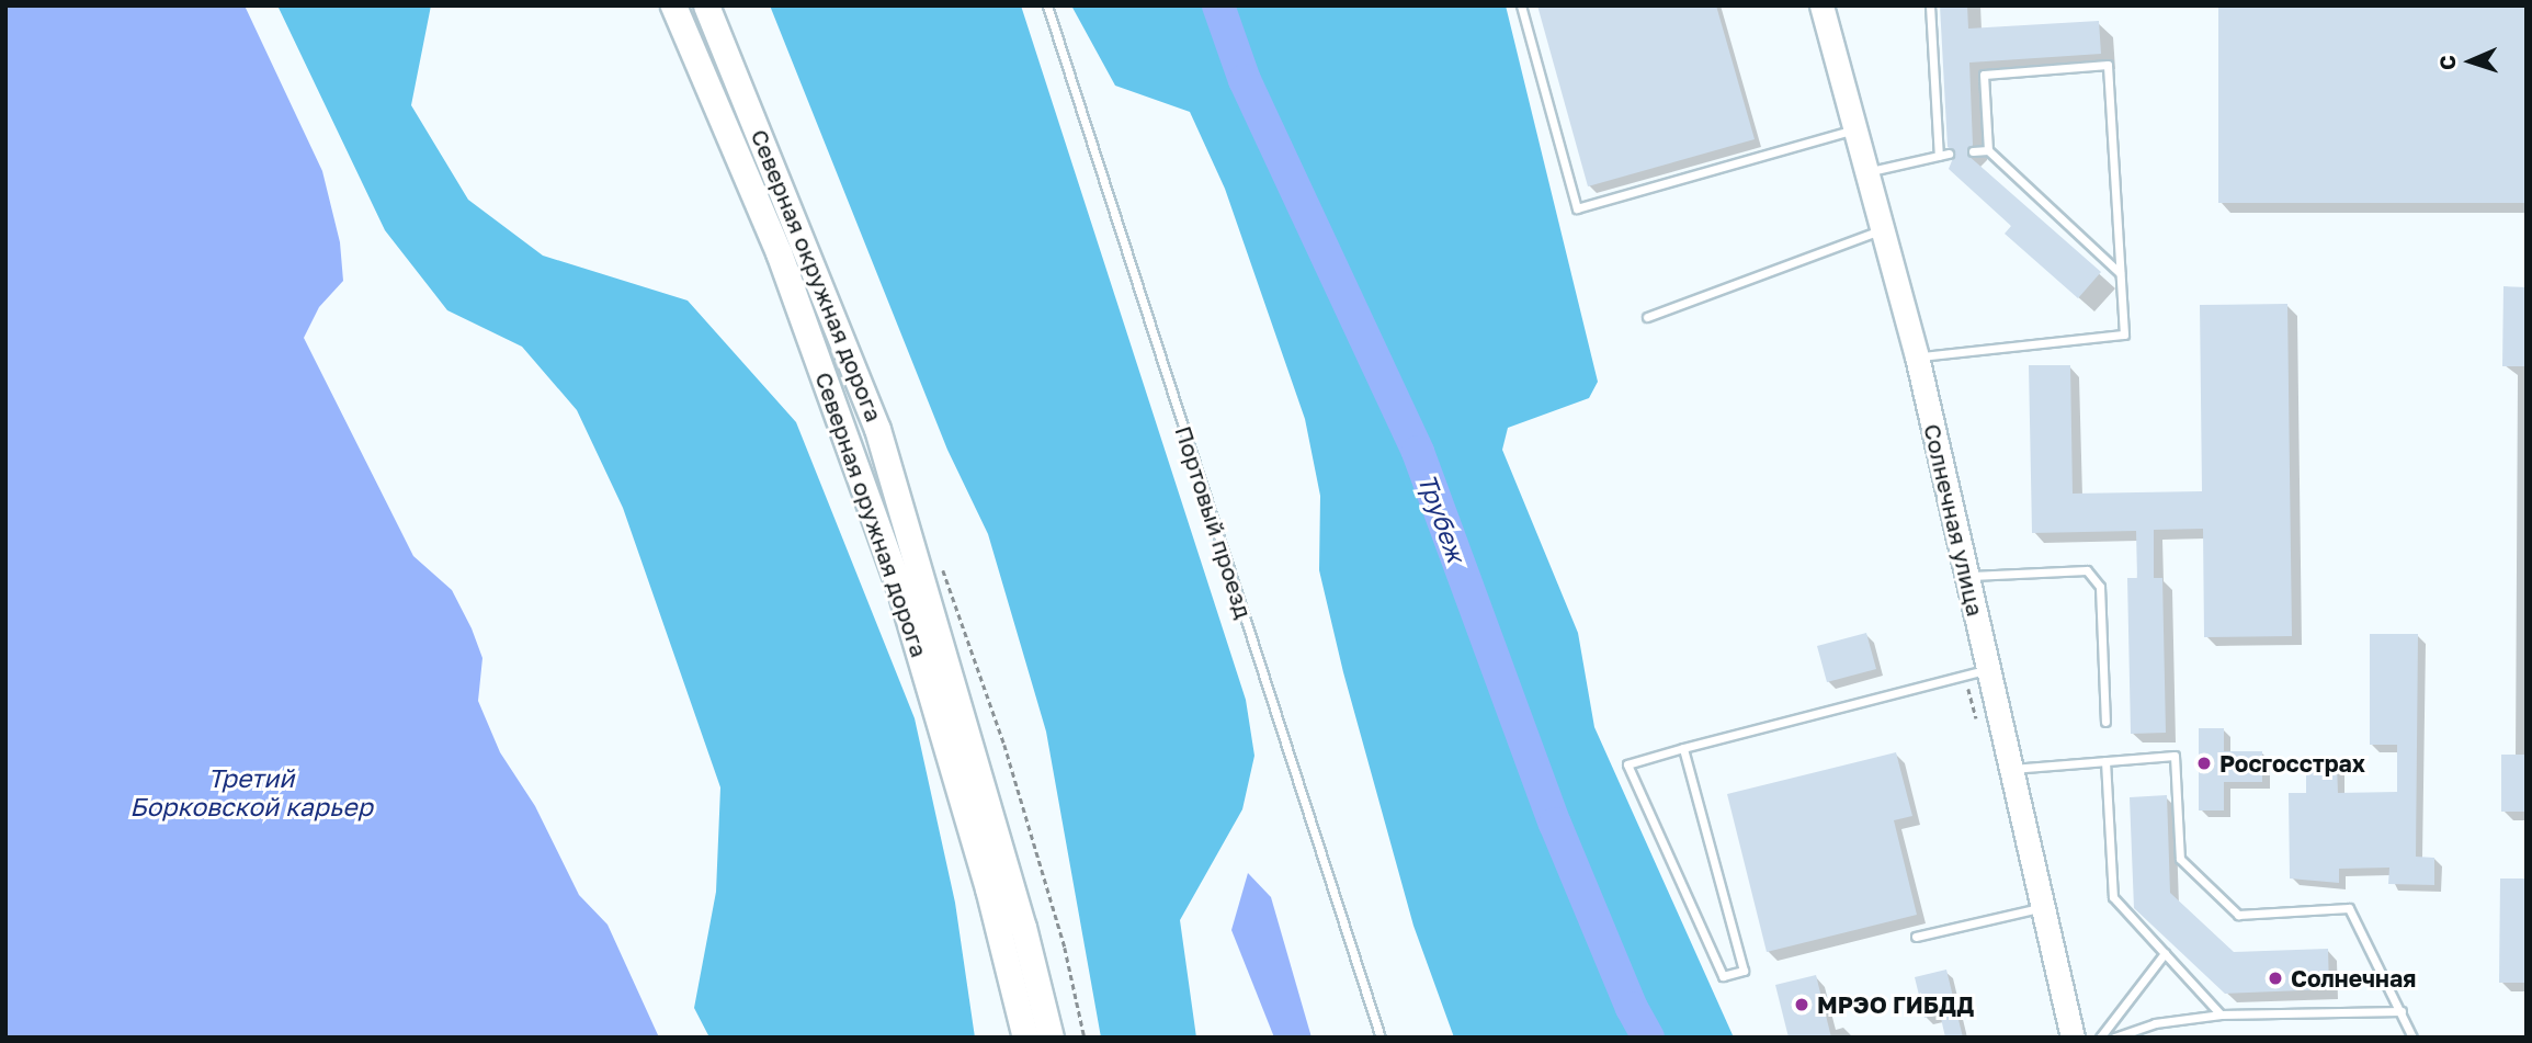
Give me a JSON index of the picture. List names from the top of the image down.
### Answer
{
  "streets": {
    "main road": ["Северная окружная дорога", "Северная оружная дорога", "Солнечная улица"],
    "lane": ["Портовый проезд"]
  },
  "water": ["Трубеж", "Третий Борковской карьер"],
  "places": ["Росгосстрах", "Солнечная", "МРЭО ГИБДД"],
  "north": "left"
}
